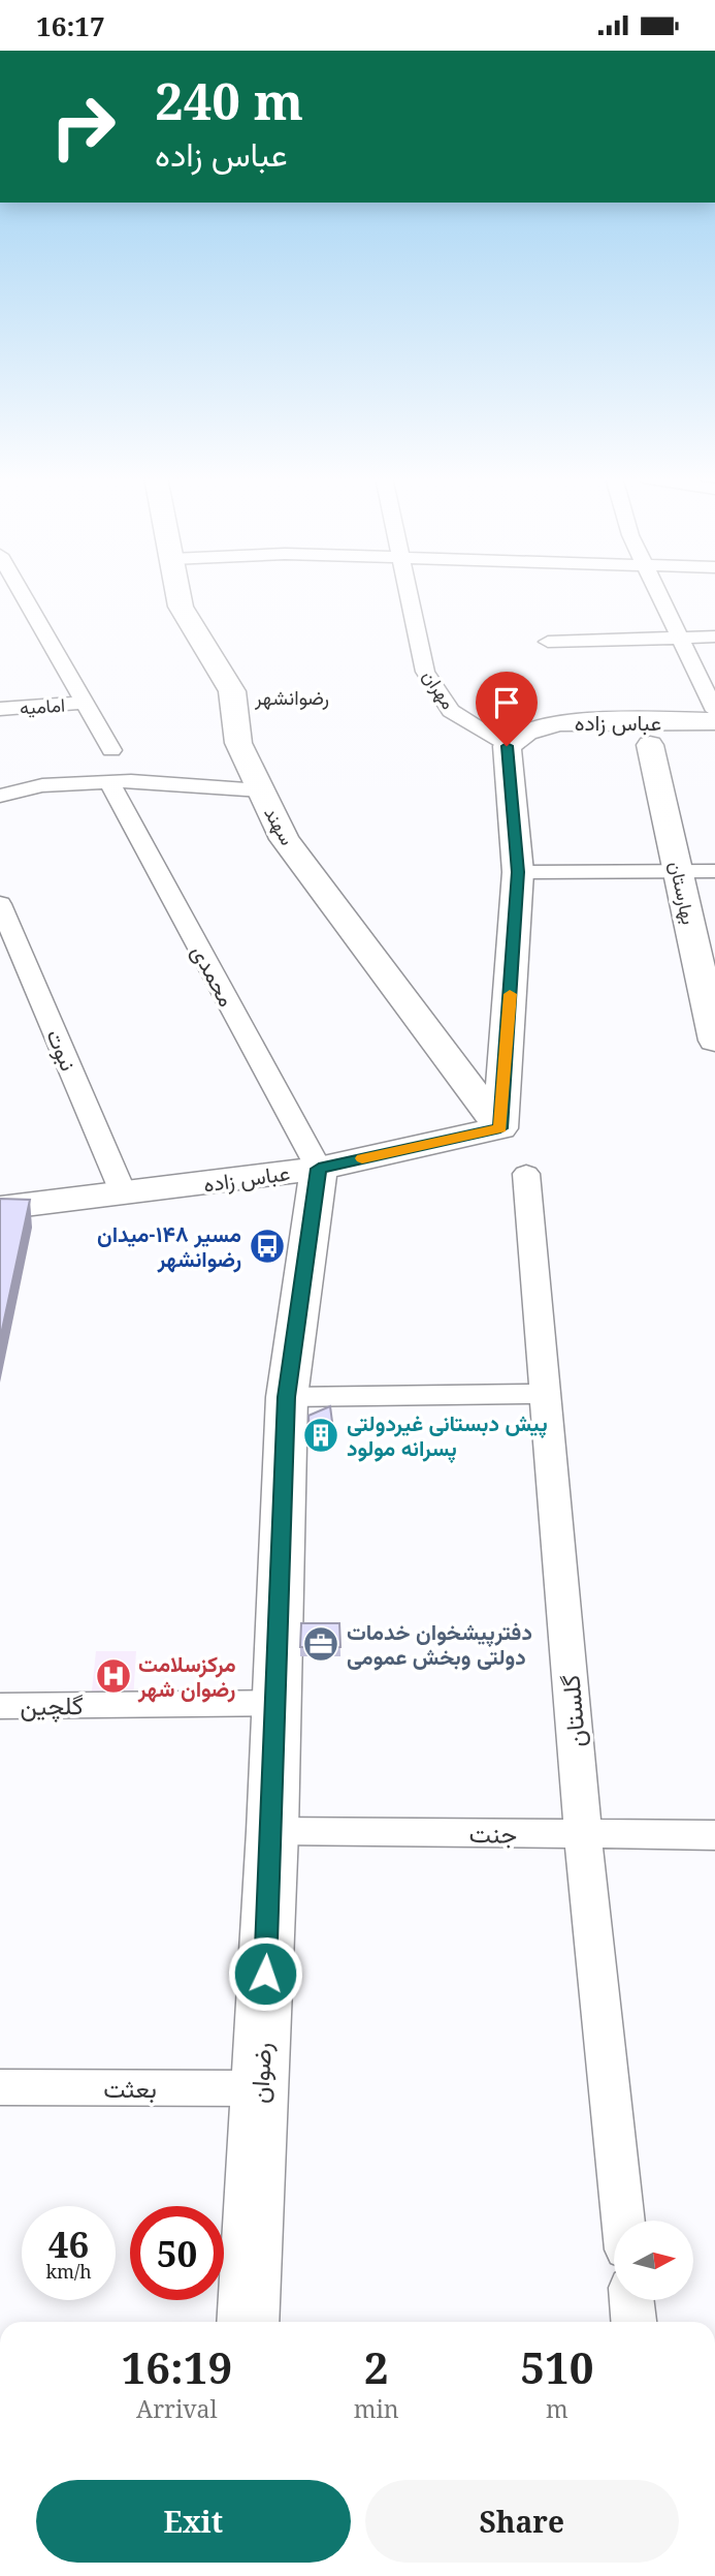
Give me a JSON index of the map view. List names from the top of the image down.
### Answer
{
  "streets": {
    "main road": [
      "عباس زاده",
      "سهند",
      "بهارستان",
      "رضوان"
    ],
    "street": [
      "مهران",
      "امامیه",
      "محمدی",
      "نبوت",
      "گلچین",
      "گلستان",
      "جنت",
      "بعثت"
    ]
  },
  "crossings": [
    ["مهران", "عباس زاده"],
    ["عباس زاده", "سهند"],
    ["عباس زاده", "محمدی"],
    ["عباس زاده", "نبوت"],
    ["عباس زاده", "رضوان"],
    ["محمدی", "رضوان"],
    ["گلچین", "رضوان"],
    ["گلستان", "جنت"],
    ["جنت", "رضوان"],
    ["رضوان", "بعثت"]
  ],
  "districts": ["رضوانشهر"],
  "places": {
    "bus stop": ["مسیر ۱۴۸-میدان رضوانشهر"],
    "building": ["پیش دبستانی غیردولتی پسرانه مولود"],
    "office": ["دفترپیشخوان خدمات دولتی وبخش عمومی"],
    "hospital": ["مرکزسلامت رضوان شهر"]
  },
  "north": "right",
  "page": {
    "status": "16:17",
    "turn": ["240 m", "عباس زاده"],
    "speed": "46 km/h",
    "limit": "50",
    "eta": [
      "16:19",
      "Arrival",
      "2",
      "min",
      "510",
      "m"
    ],
    "buttons": ["Exit", "Share"]
  }
}
